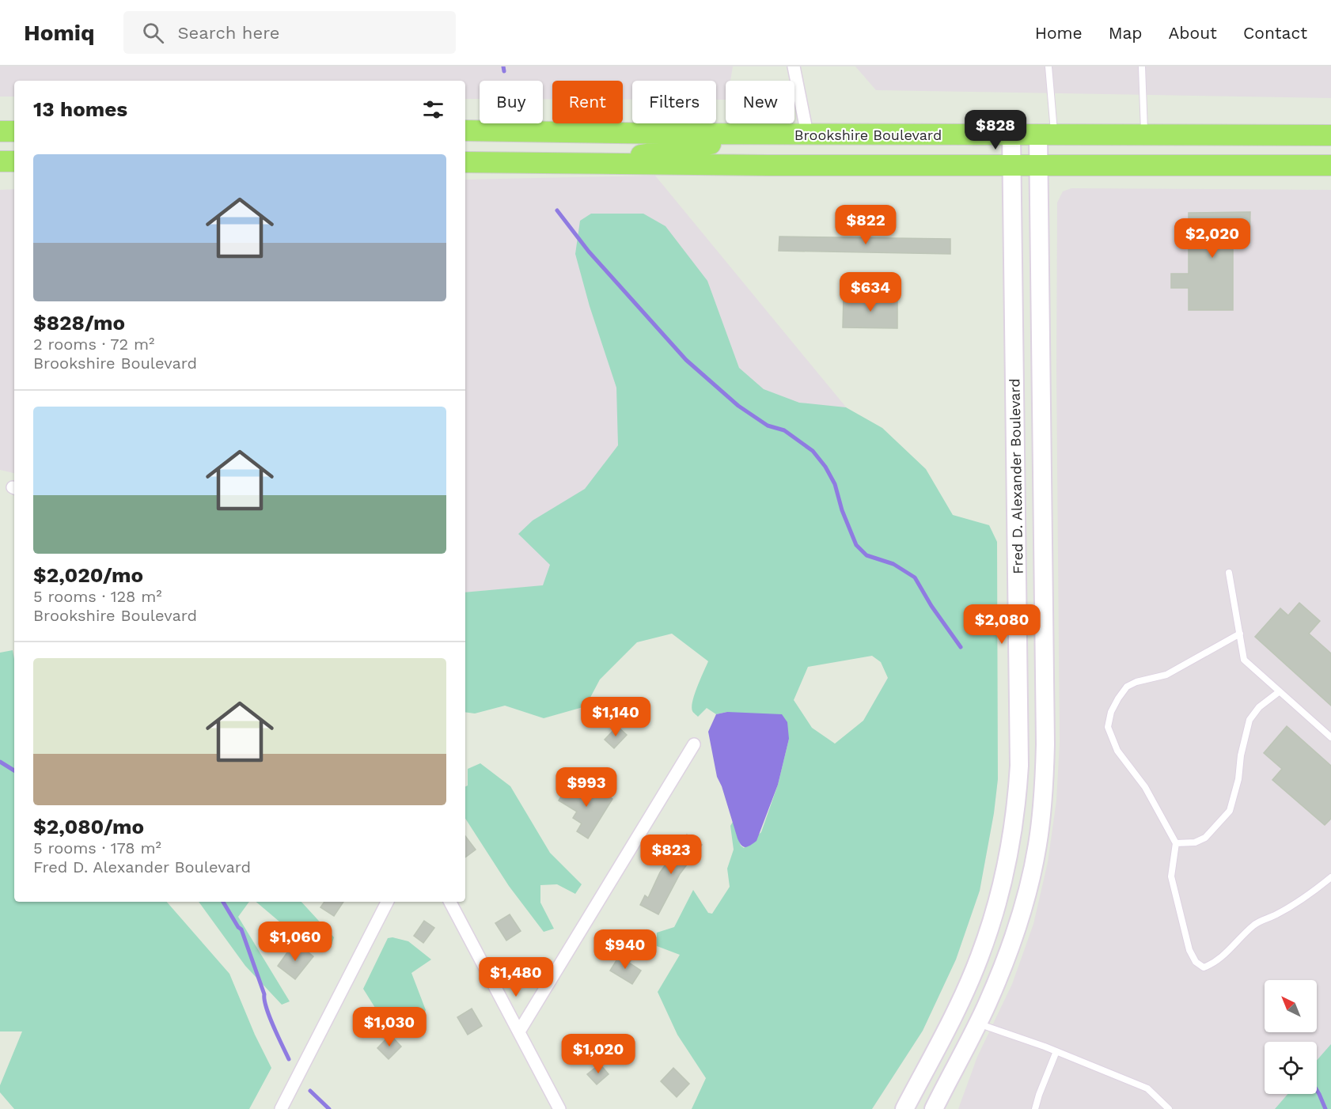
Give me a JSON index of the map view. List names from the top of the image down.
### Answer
{
  "streets": {
    "highway": ["Brookshire Boulevard"],
    "main road": ["Fred D. Alexander Boulevard"]
  },
  "crossings": [
    ["Brookshire Boulevard", "Fred D. Alexander Boulevard"]
  ],
  "north": "top left",
  "page": {
    "header": "Homiq",
    "search": "Search here",
    "nav": [
      "Home",
      "Map",
      "About",
      "Contact"
    ],
    "chip": [
      "Buy",
      "Rent",
      "Filters",
      "New"
    ],
    "heading": "13 homes",
    "price": [
      "$828",
      "$822",
      "$2,020",
      "$634",
      "$2,080",
      "$1,140",
      "$993",
      "$823",
      "$1,060",
      "$940",
      "$1,480",
      "$1,030",
      "$1,020"
    ],
    "list": [
      {
        "name": "$828/mo",
        "note": "2 rooms · 72 m² · Brookshire Boulevard"
      },
      {
        "name": "$2,020/mo",
        "note": "5 rooms · 128 m² · Brookshire Boulevard"
      },
      {
        "name": "$2,080/mo",
        "note": "5 rooms · 178 m² · Fred D. Alexander Boulevard"
      }
    ]
  }
}
